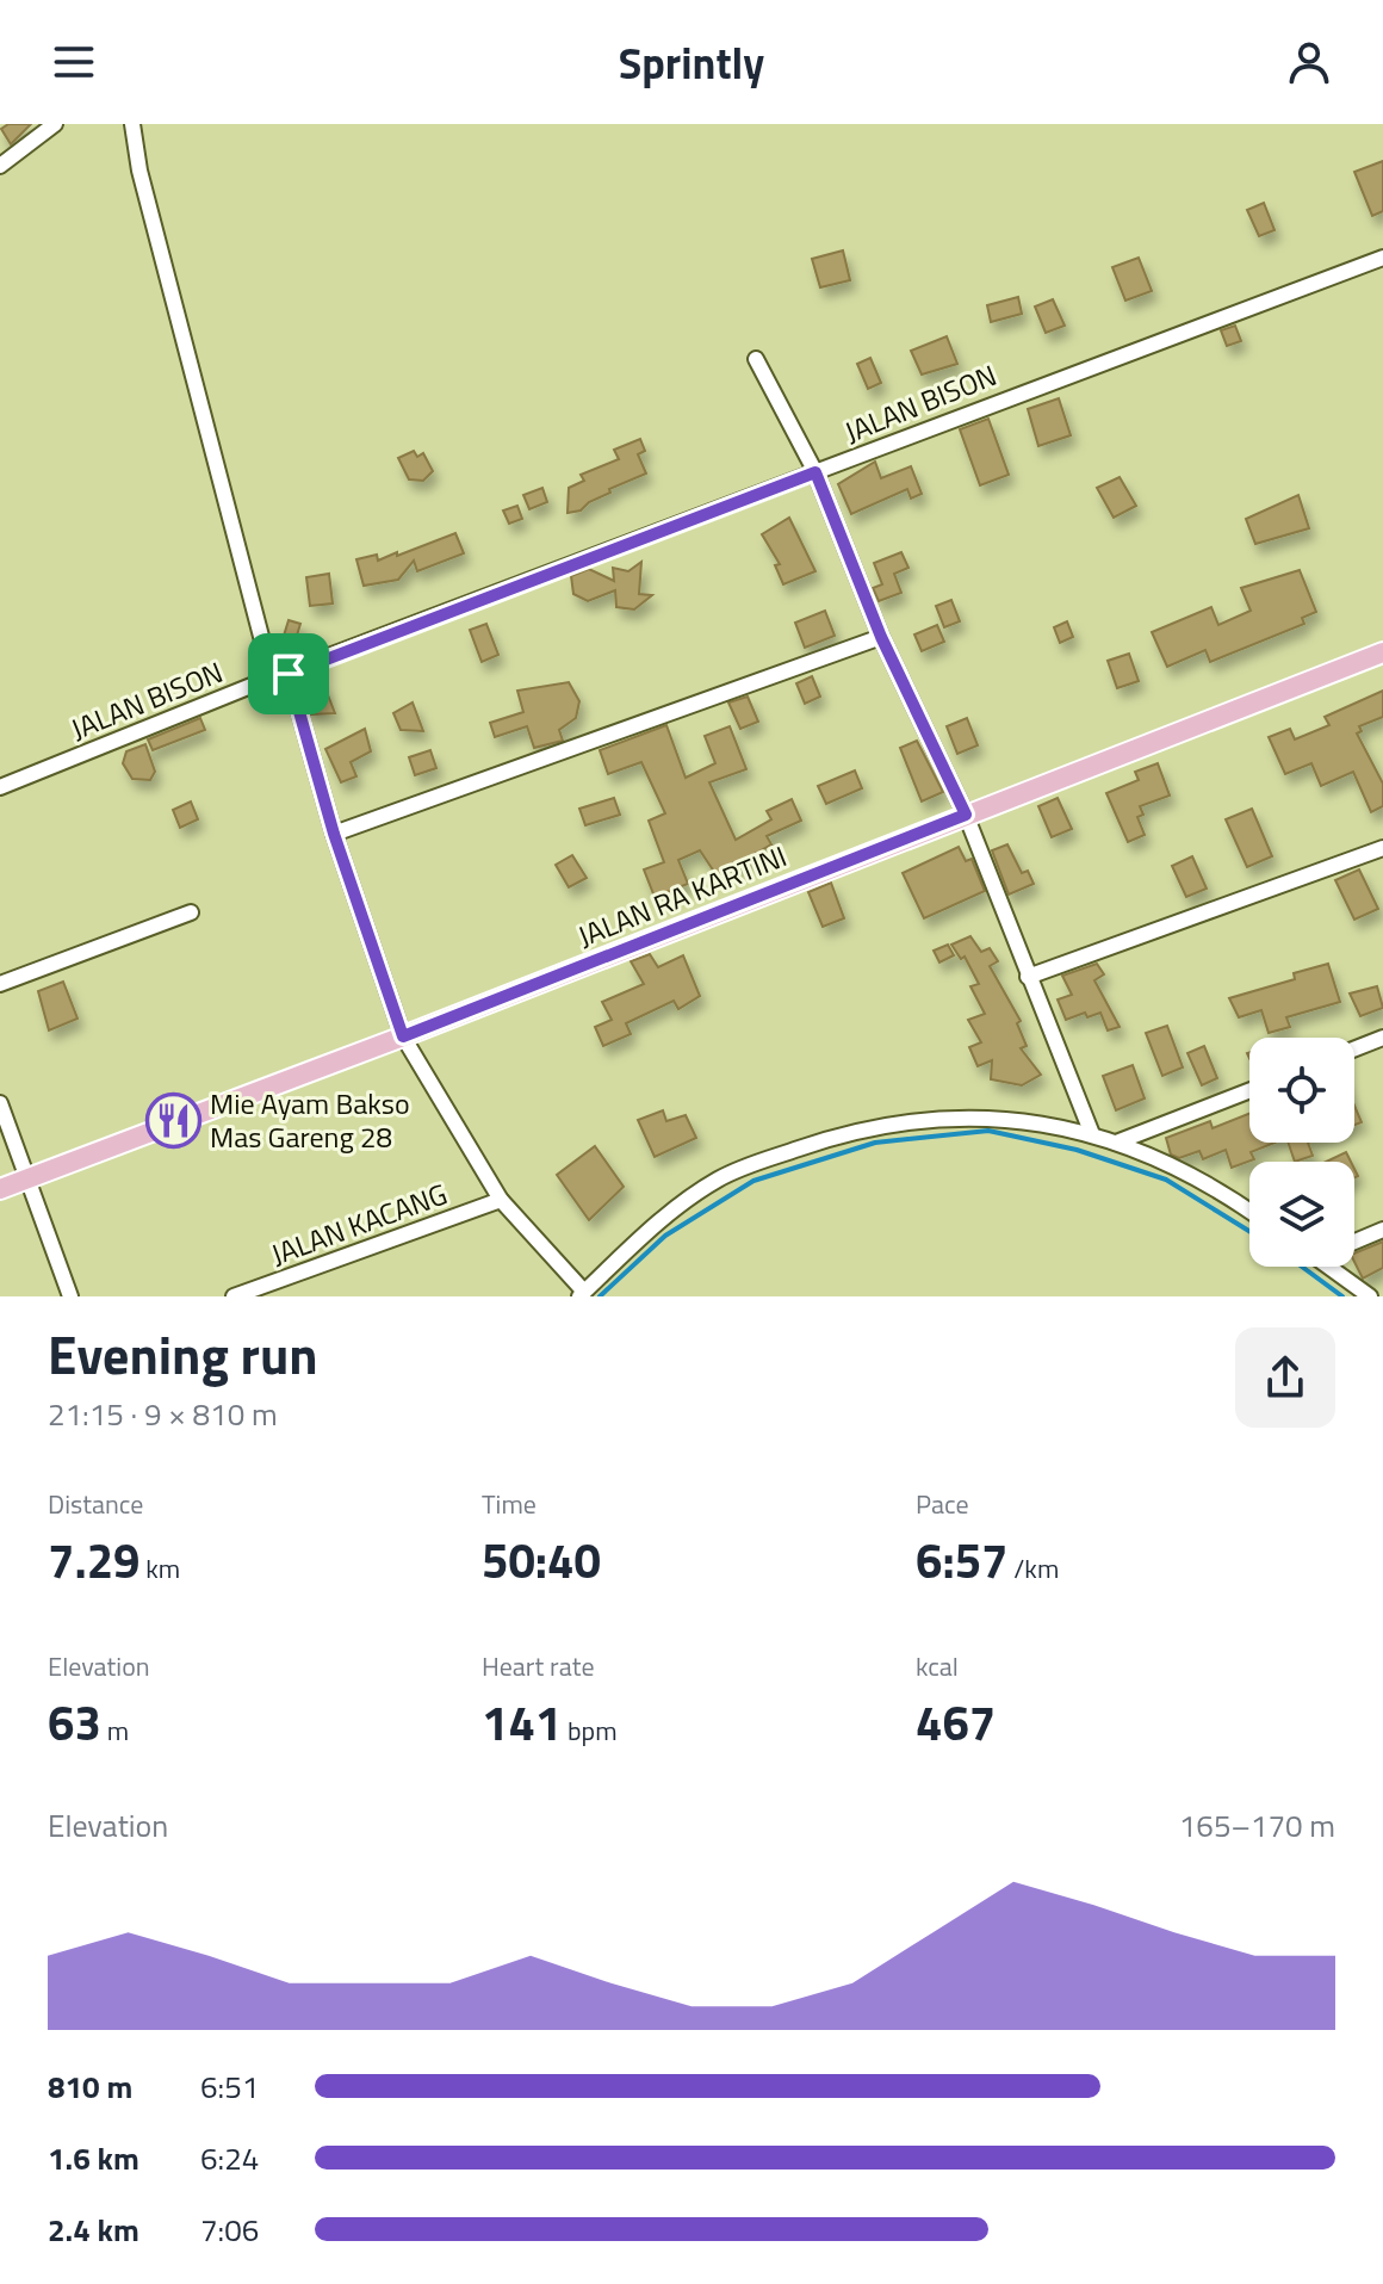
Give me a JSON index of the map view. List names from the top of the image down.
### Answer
{
  "streets": {
    "main road": ["JALAN RA KARTINI"],
    "street": ["JALAN BISON", "JALAN KACANG"]
  },
  "places": {
    "restaurant": ["Mie Ayam Bakso Mas Gareng 28"]
  },
  "page": {
    "header": "Sprintly",
    "heading": ["Evening run", "21:15 · 9 × 810 m"],
    "stats": [
      ["Distance", "7.29 km"],
      ["Time", "50:40"],
      ["Pace", "6:57 /km"],
      ["Elevation", "63 m"],
      ["Heart rate", "141 bpm"],
      ["kcal", "467"]
    ],
    "chart": ["Elevation", "165–170 m"],
    "list": [
      {
        "name": "810 m",
        "note": "6:51"
      },
      {
        "name": "1.6 km",
        "note": "6:24"
      },
      {
        "name": "2.4 km",
        "note": "7:06"
      }
    ]
  }
}
